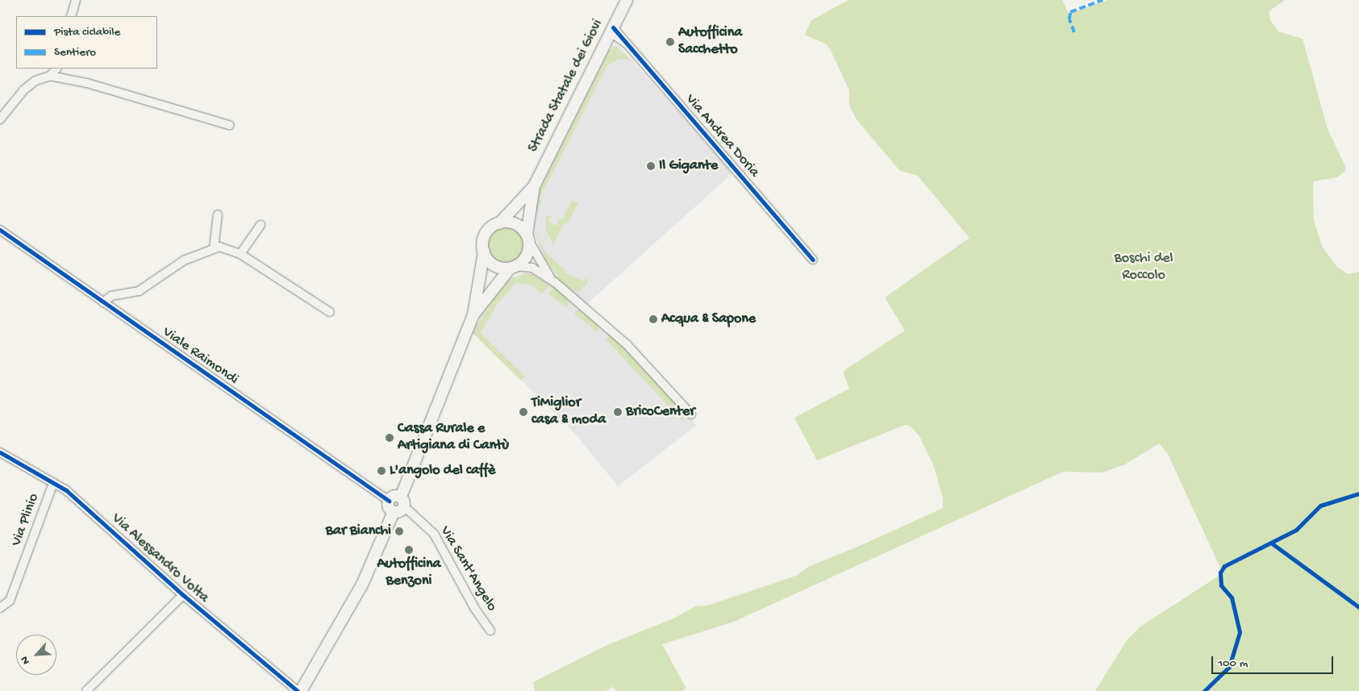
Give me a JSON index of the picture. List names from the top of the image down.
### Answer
{
  "streets": {
    "main road": ["Strada Statale dei Giovi"],
    "street": [
      "Via Andrea Doria",
      "Viale Raimondi",
      "Via Plinio",
      "Via Alessandro Volta",
      "Via Sant'Angelo"
    ]
  },
  "crossings": [
    ["Strada Statale dei Giovi", "Via Andrea Doria"],
    ["Viale Raimondi", "Via Sant'Angelo"],
    ["Via Plinio", "Via Alessandro Volta"]
  ],
  "parks": ["Boschi del Roccolo"],
  "places": [
    "Autofficina Sacchetto",
    "Il Gigante",
    "Acqua & Sapone",
    "TiMiglior casa & moda",
    "BricoCenter",
    "Cassa Rurale e Artigiana di Cantù",
    "L'angolo del caffè",
    "Bar Bianchi",
    "Autofficina Benzoni"
  ],
  "legend": ["Pista ciclabile", "Sentiero"],
  "scale_bar": "100 m",
  "north": "bottom left"
}
